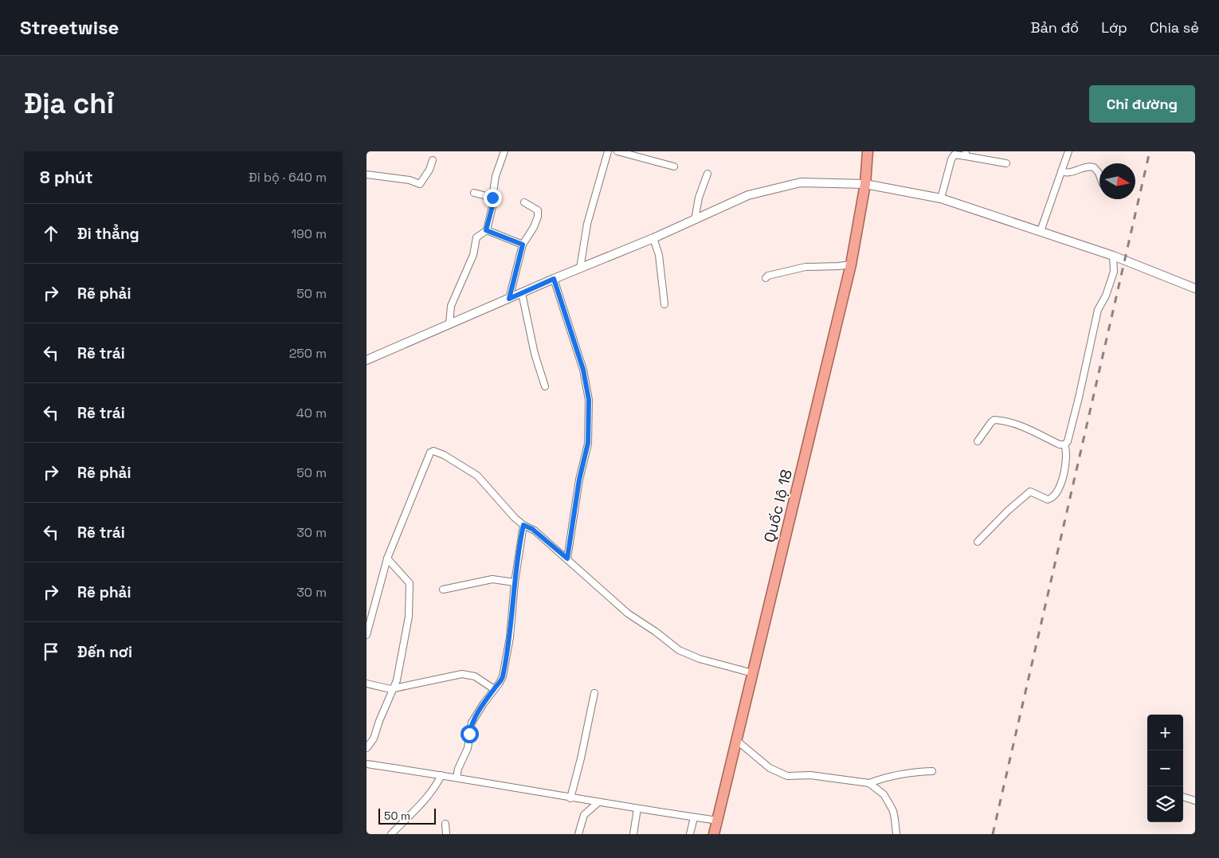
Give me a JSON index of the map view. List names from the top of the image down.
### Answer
{
  "streets": {
    "highway": ["Quốc lộ 18"]
  },
  "scale_bar": "50 m",
  "north": "right",
  "page": {
    "header": "Streetwise",
    "nav": ["Bản đồ", "Lớp", "Chia sẻ"],
    "buttons": "Chỉ đường",
    "title": "Địa chỉ",
    "heading": ["8 phút", "Đi bộ · 640 m"],
    "list": [
      ["Đi thẳng", "190 m"],
      ["Rẽ phải", "50 m"],
      ["Rẽ trái", "250 m"],
      ["Rẽ trái", "40 m"],
      ["Rẽ phải", "50 m"],
      ["Rẽ trái", "30 m"],
      ["Rẽ phải", "30 m"],
      "Đến nơi"
    ],
    "map_buttons": ["+", "−"],
    "scale": "50 m"
  }
}
